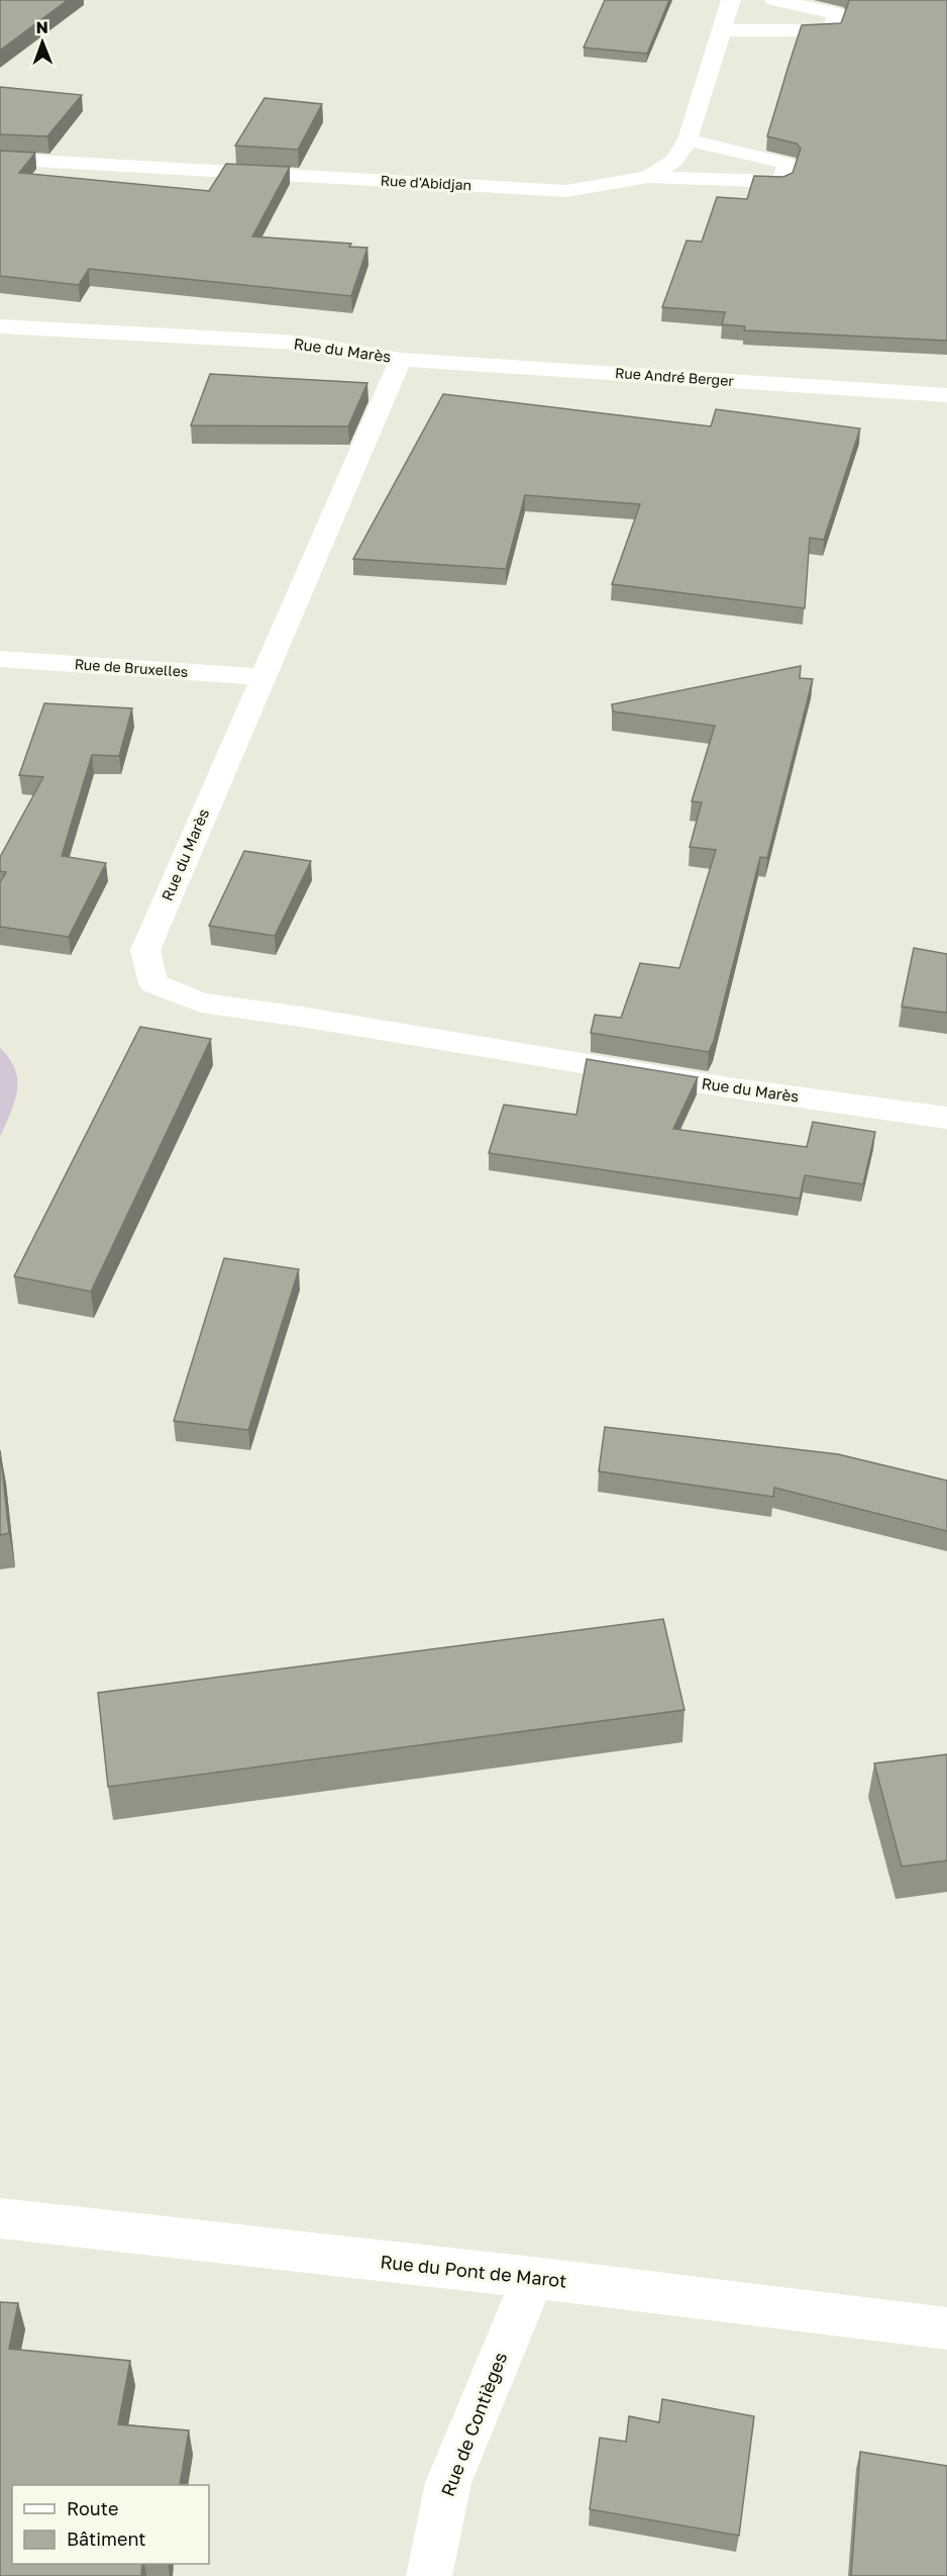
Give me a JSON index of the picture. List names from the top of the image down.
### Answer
{
  "streets": {
    "street": [
      "Rue d'Abidjan",
      "Rue du Marès",
      "Rue André Berger",
      "Rue de Bruxelles",
      "Rue du Pont de Marot",
      "Rue de Contièges"
    ]
  },
  "crossings": [
    ["Rue du Marès", "Rue André Berger"],
    ["Rue du Marès", "Rue de Bruxelles"],
    ["Rue du Pont de Marot", "Rue de Contièges"]
  ],
  "legend": ["Route", "Bâtiment"],
  "north": "top"
}
